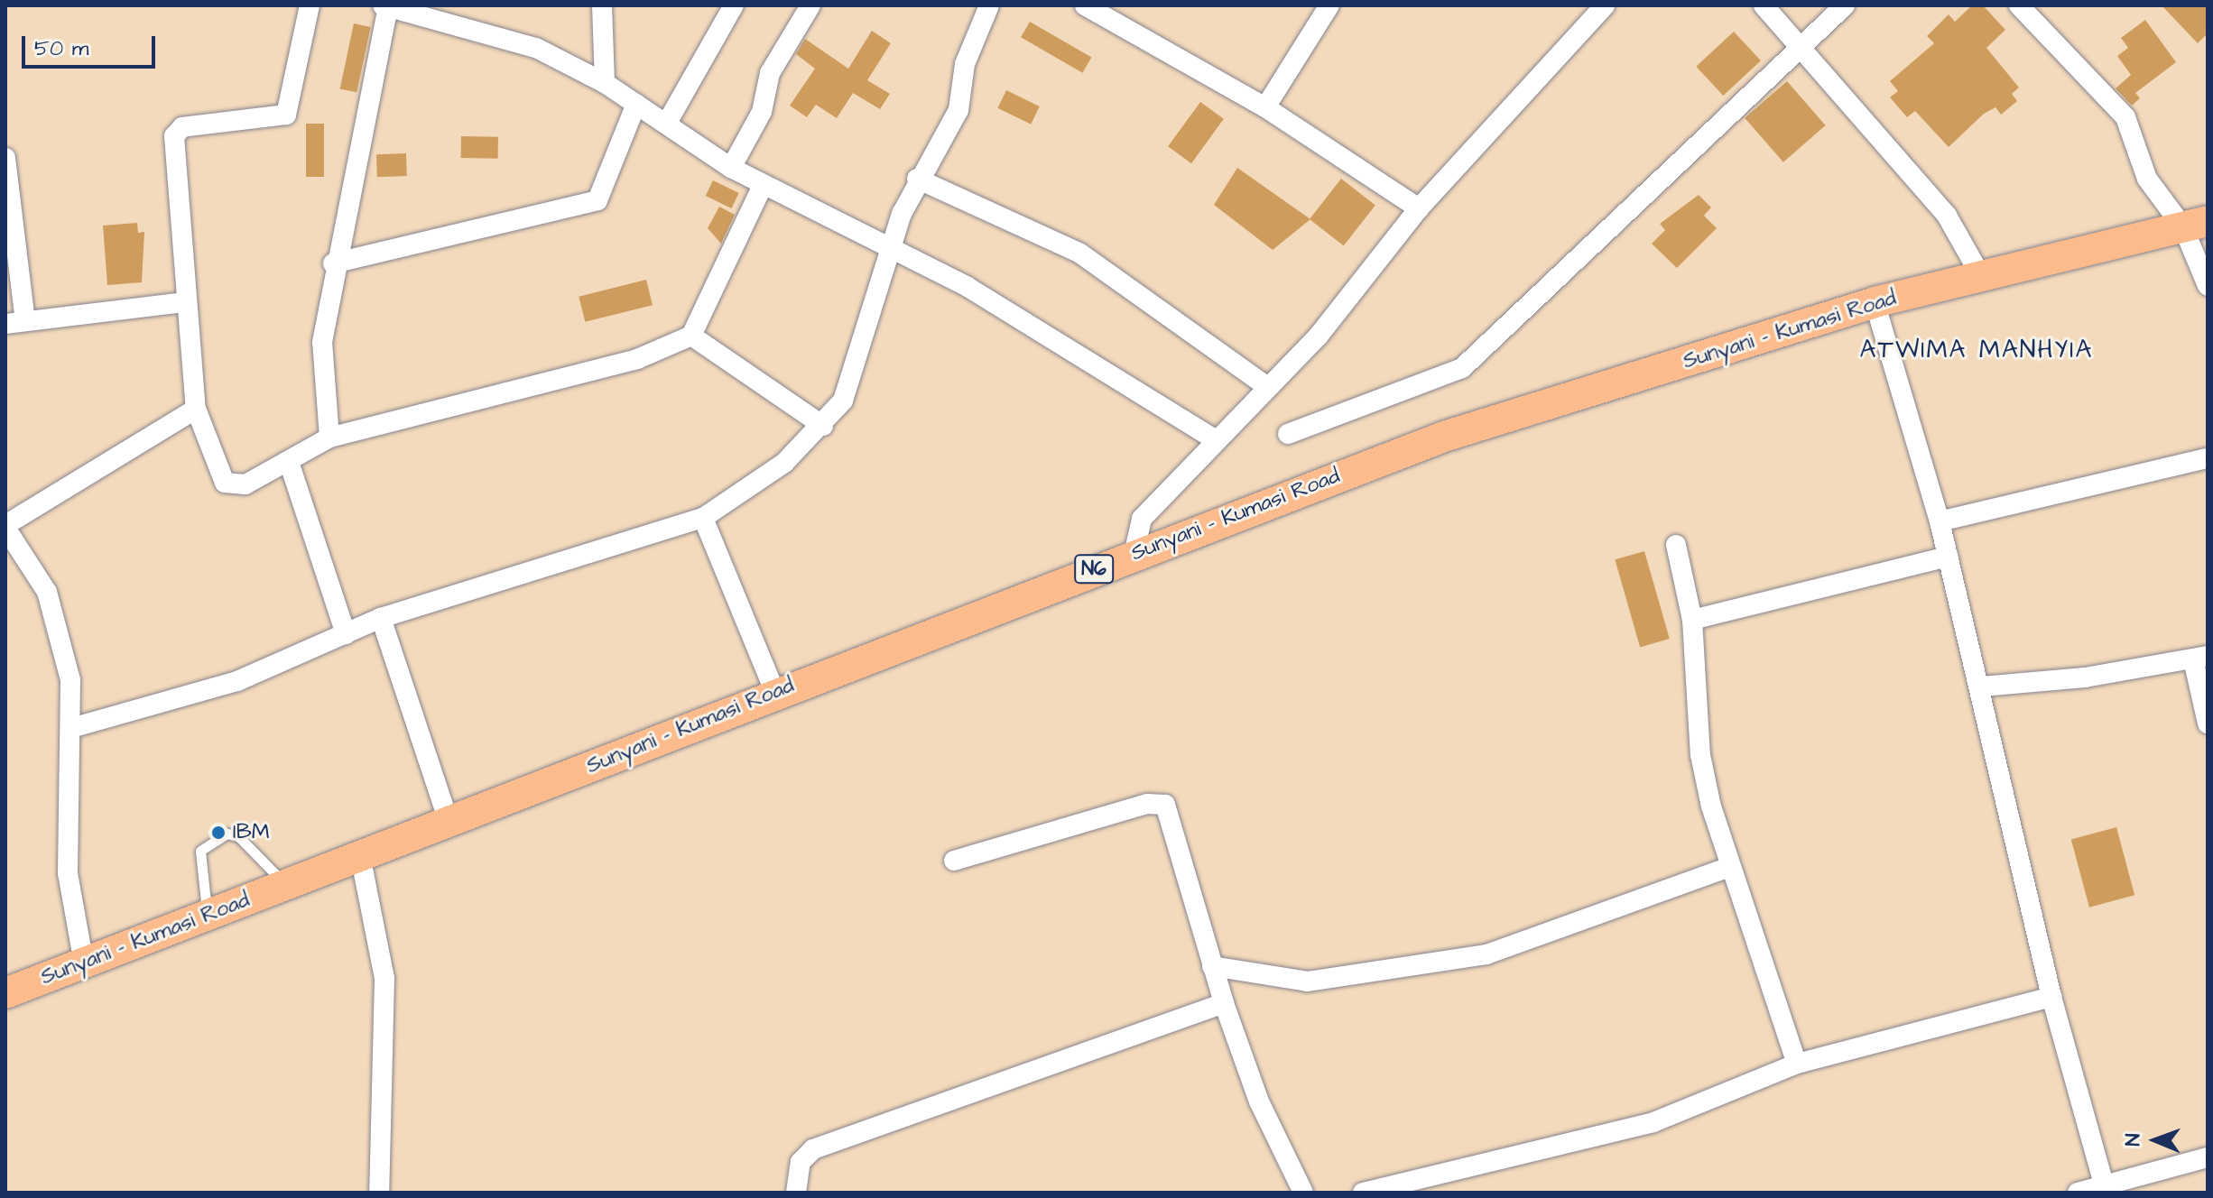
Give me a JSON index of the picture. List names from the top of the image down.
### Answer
{
  "streets": {
    "main road": ["Sunyani - Kumasi Road", "N6"]
  },
  "districts": ["ATWIMA MANHYIA"],
  "places": ["IBM"],
  "scale_bar": "50 m",
  "north": "left"
}
